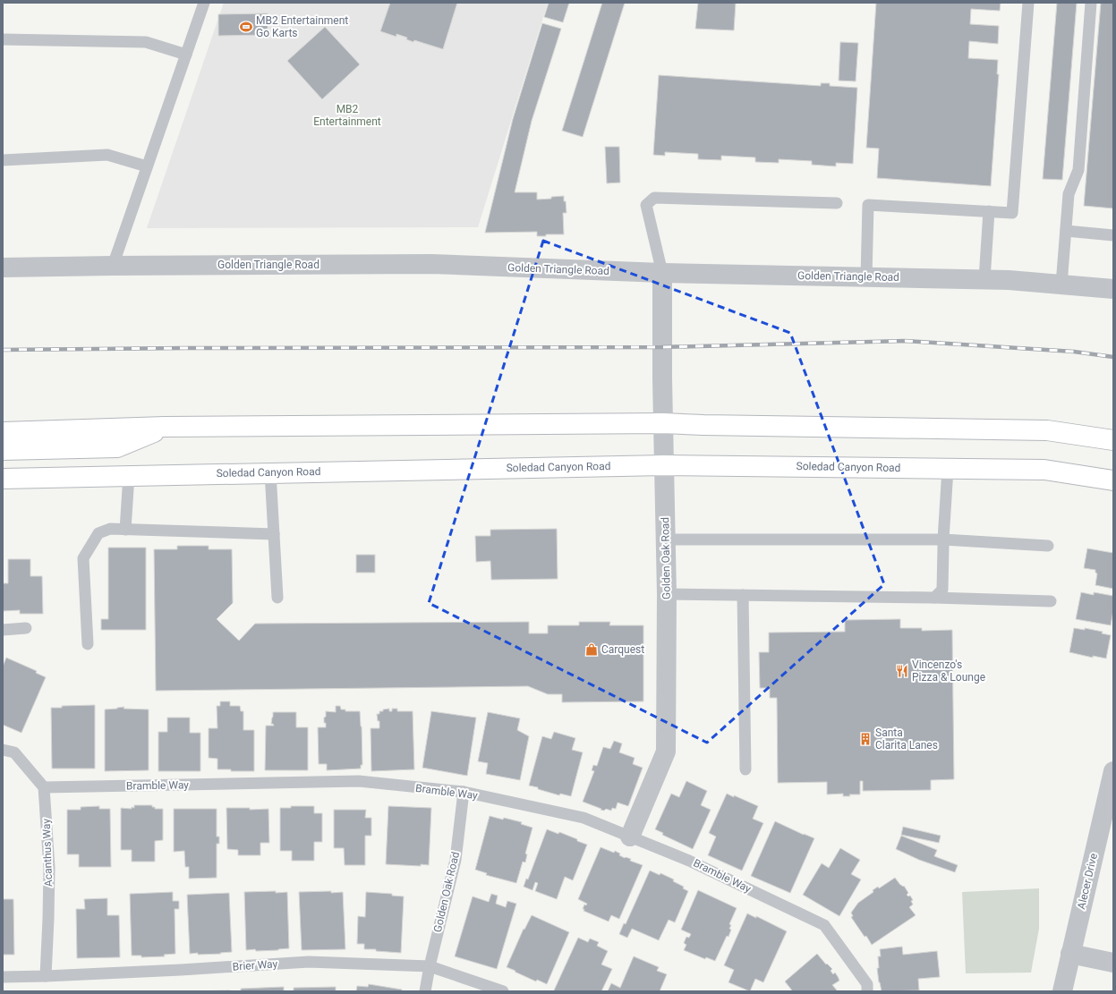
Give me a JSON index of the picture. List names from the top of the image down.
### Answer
{
  "streets": {
    "main road": ["Soledad Canyon Road"],
    "street": ["Golden Triangle Road", "Golden Oak Road", "Alecer Drive"],
    "lane": ["Bramble Way", "Acanthus Way", "Brier Way"]
  },
  "crossings": [
    ["Golden Triangle Road", "Golden Oak Road"],
    ["Soledad Canyon Road", "Golden Oak Road"],
    ["Golden Oak Road", "Bramble Way"],
    ["Golden Oak Road", "Brier Way"],
    ["Bramble Way", "Acanthus Way"],
    ["Acanthus Way", "Brier Way"]
  ],
  "parks": ["MB2 Entertainment"],
  "places": {
    "sports": ["MB2 Entertainment Go Karts"],
    "shop": ["Carquest"],
    "restaurant": ["Vincenzo's Pizza & Lounge"],
    "building": ["Santa Clarita Lanes"]
  }
}
